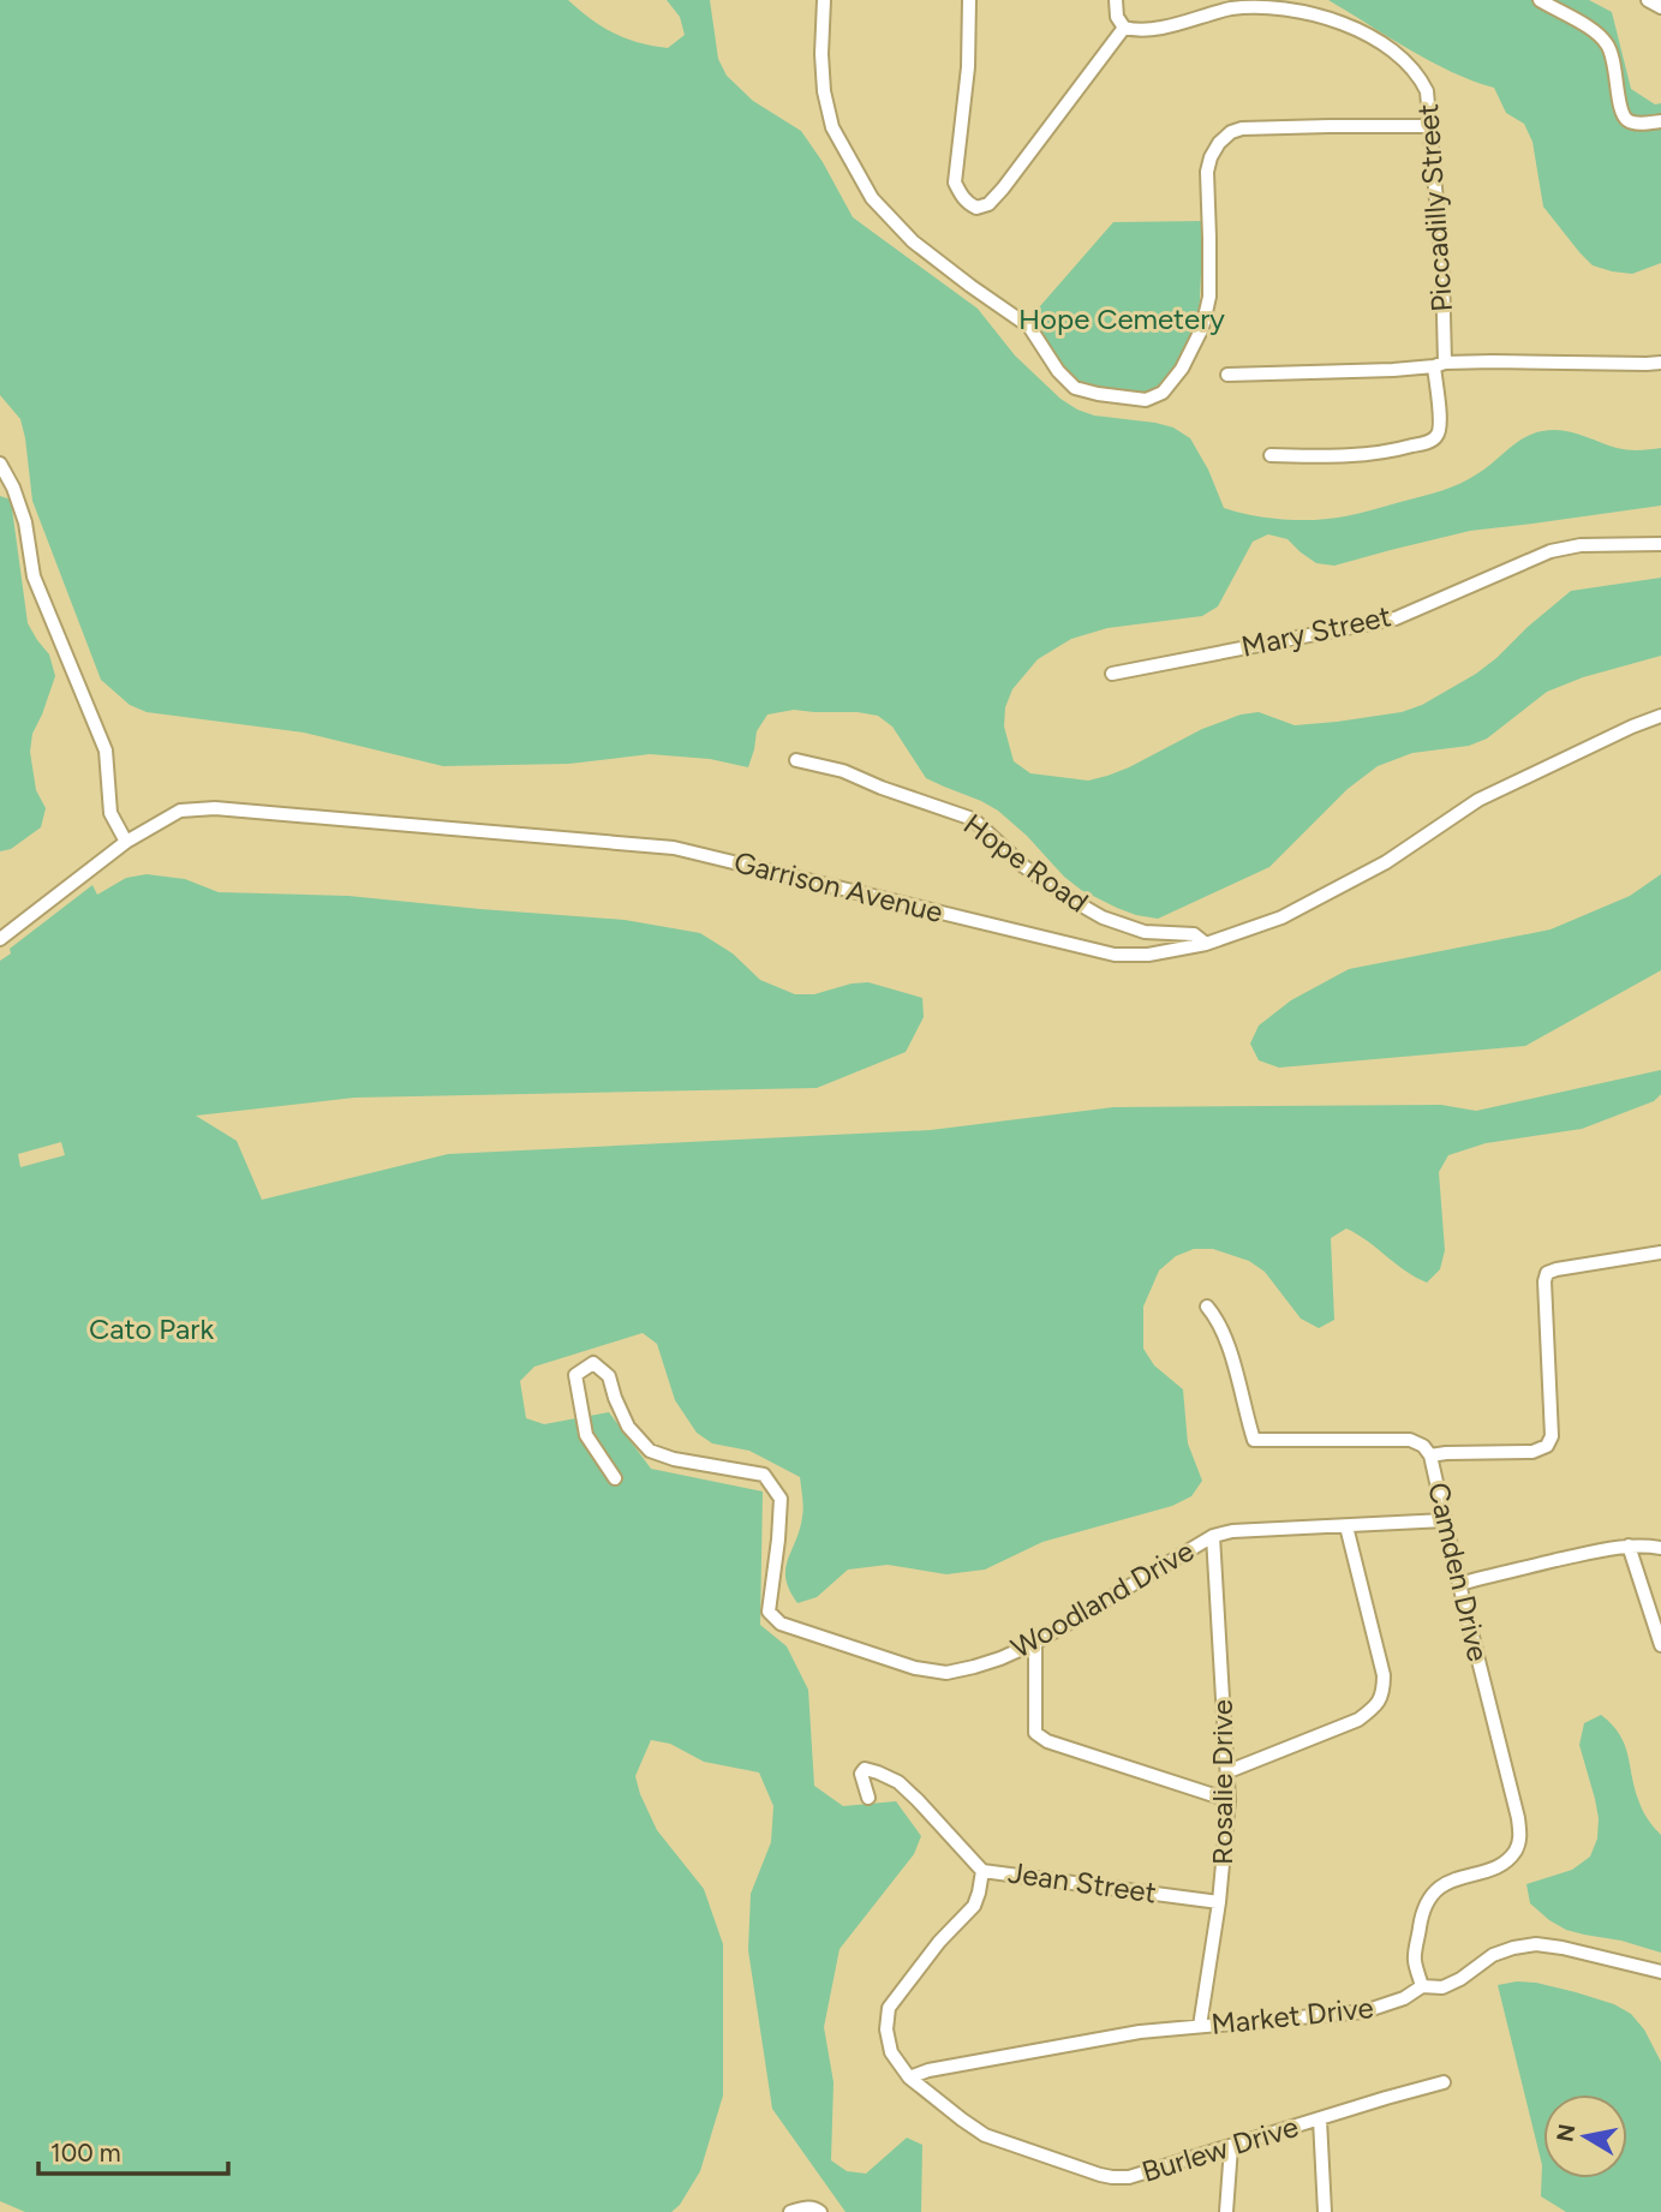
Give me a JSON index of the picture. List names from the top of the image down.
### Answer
{
  "streets": {
    "street": [
      "Piccadilly Street",
      "Mary Street",
      "Hope Road",
      "Garrison Avenue",
      "Camden Drive",
      "Woodland Drive",
      "Rosalie Drive",
      "Jean Street",
      "Market Drive",
      "Burlew Drive"
    ]
  },
  "crossings": [
    ["Hope Road", "Garrison Avenue"],
    ["Camden Drive", "Woodland Drive"],
    ["Camden Drive", "Market Drive"],
    ["Woodland Drive", "Rosalie Drive"],
    ["Rosalie Drive", "Jean Street"],
    ["Rosalie Drive", "Market Drive"],
    ["Jean Street", "Burlew Drive"],
    ["Market Drive", "Burlew Drive"]
  ],
  "parks": ["Hope Cemetery", "Cato Park"],
  "scale_bar": "100 m",
  "north": "left"
}
